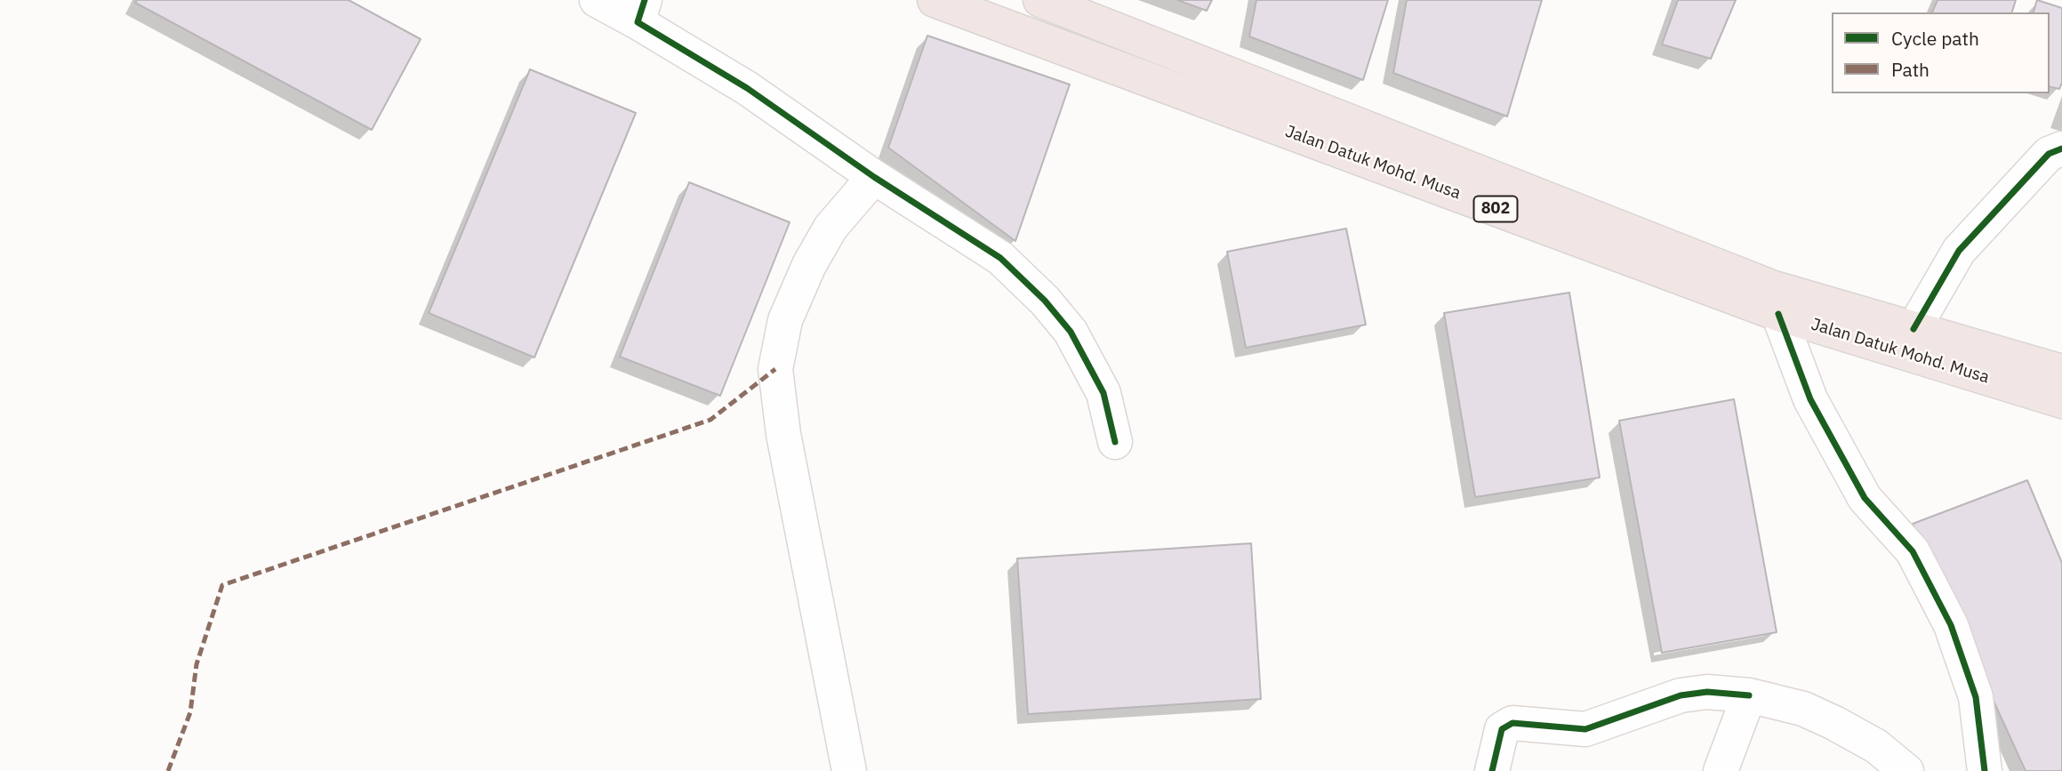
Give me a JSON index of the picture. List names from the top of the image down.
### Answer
{
  "streets": {
    "highway": ["Jalan Datuk Mohd. Musa", "802"]
  },
  "legend": ["Cycle path", "Path"]
}
